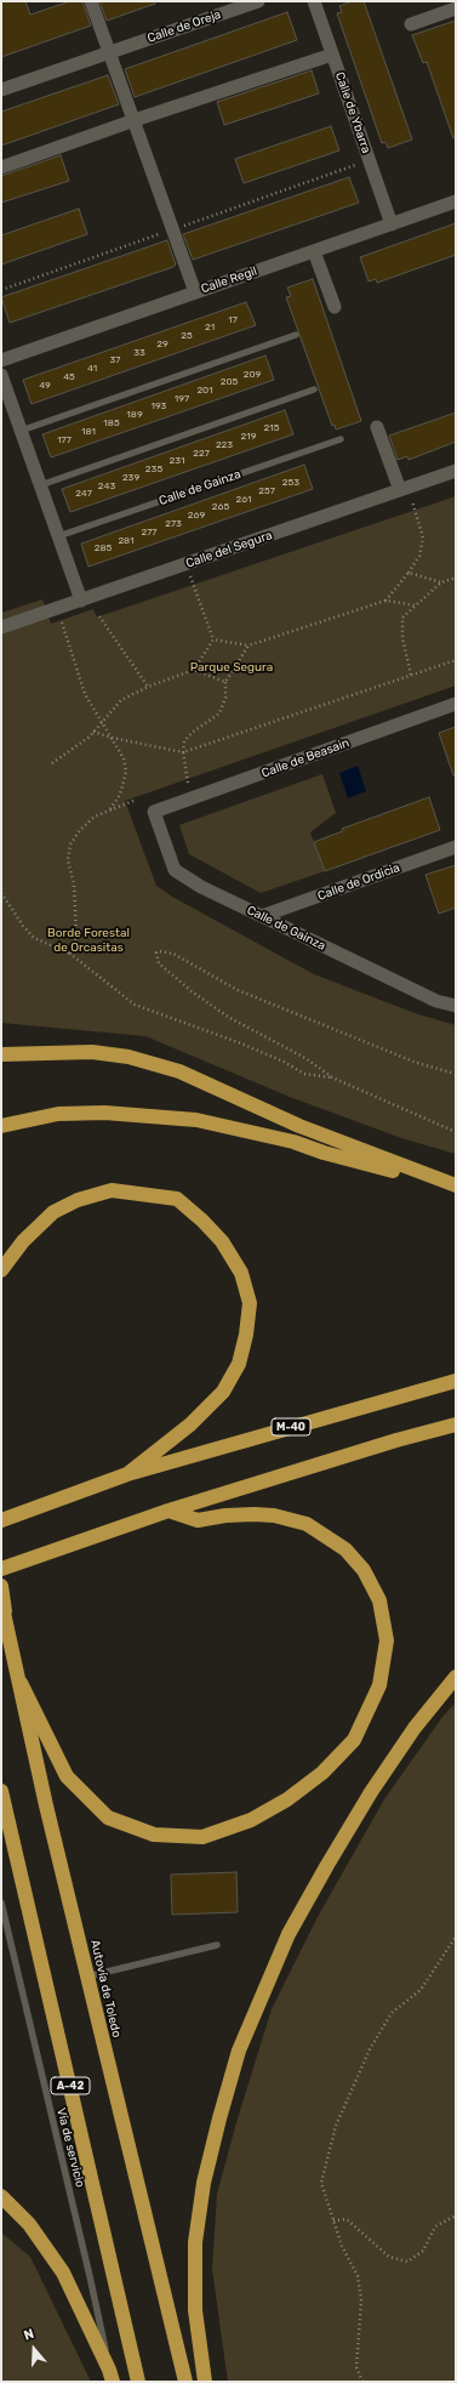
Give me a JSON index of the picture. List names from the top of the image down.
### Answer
{
  "streets": {
    "highway": ["M-40", "Autovía de Toledo", "A-42"],
    "street": [
      "Calle de Oreja",
      "Calle de Ybarra",
      "Calle Regil",
      "Calle de Gainza",
      "Calle del Segura",
      "Calle de Beasain",
      "Calle de Ordicia"
    ],
    "lane": ["Vía de servicio"]
  },
  "crossings": [
    ["Calle de Ybarra", "Calle Regil"],
    ["Calle de Gainza", "Calle de Beasain"],
    ["Calle de Gainza", "Calle de Ordicia"]
  ],
  "parks": ["Parque Segura", "Borde Forestal de Orcasitas"],
  "house_numbers": [
    "17",
    "21",
    "25",
    "29",
    "33",
    "37",
    "41",
    "209",
    "45",
    "205",
    "49",
    "201",
    "197",
    "193",
    "189",
    "185",
    "215",
    "181",
    "219",
    "177",
    "223",
    "227",
    "231",
    "235",
    "239",
    "253",
    "243",
    "257",
    "247",
    "261",
    "265",
    "269",
    "273",
    "277",
    "281",
    "285"
  ],
  "north": "top"
}
